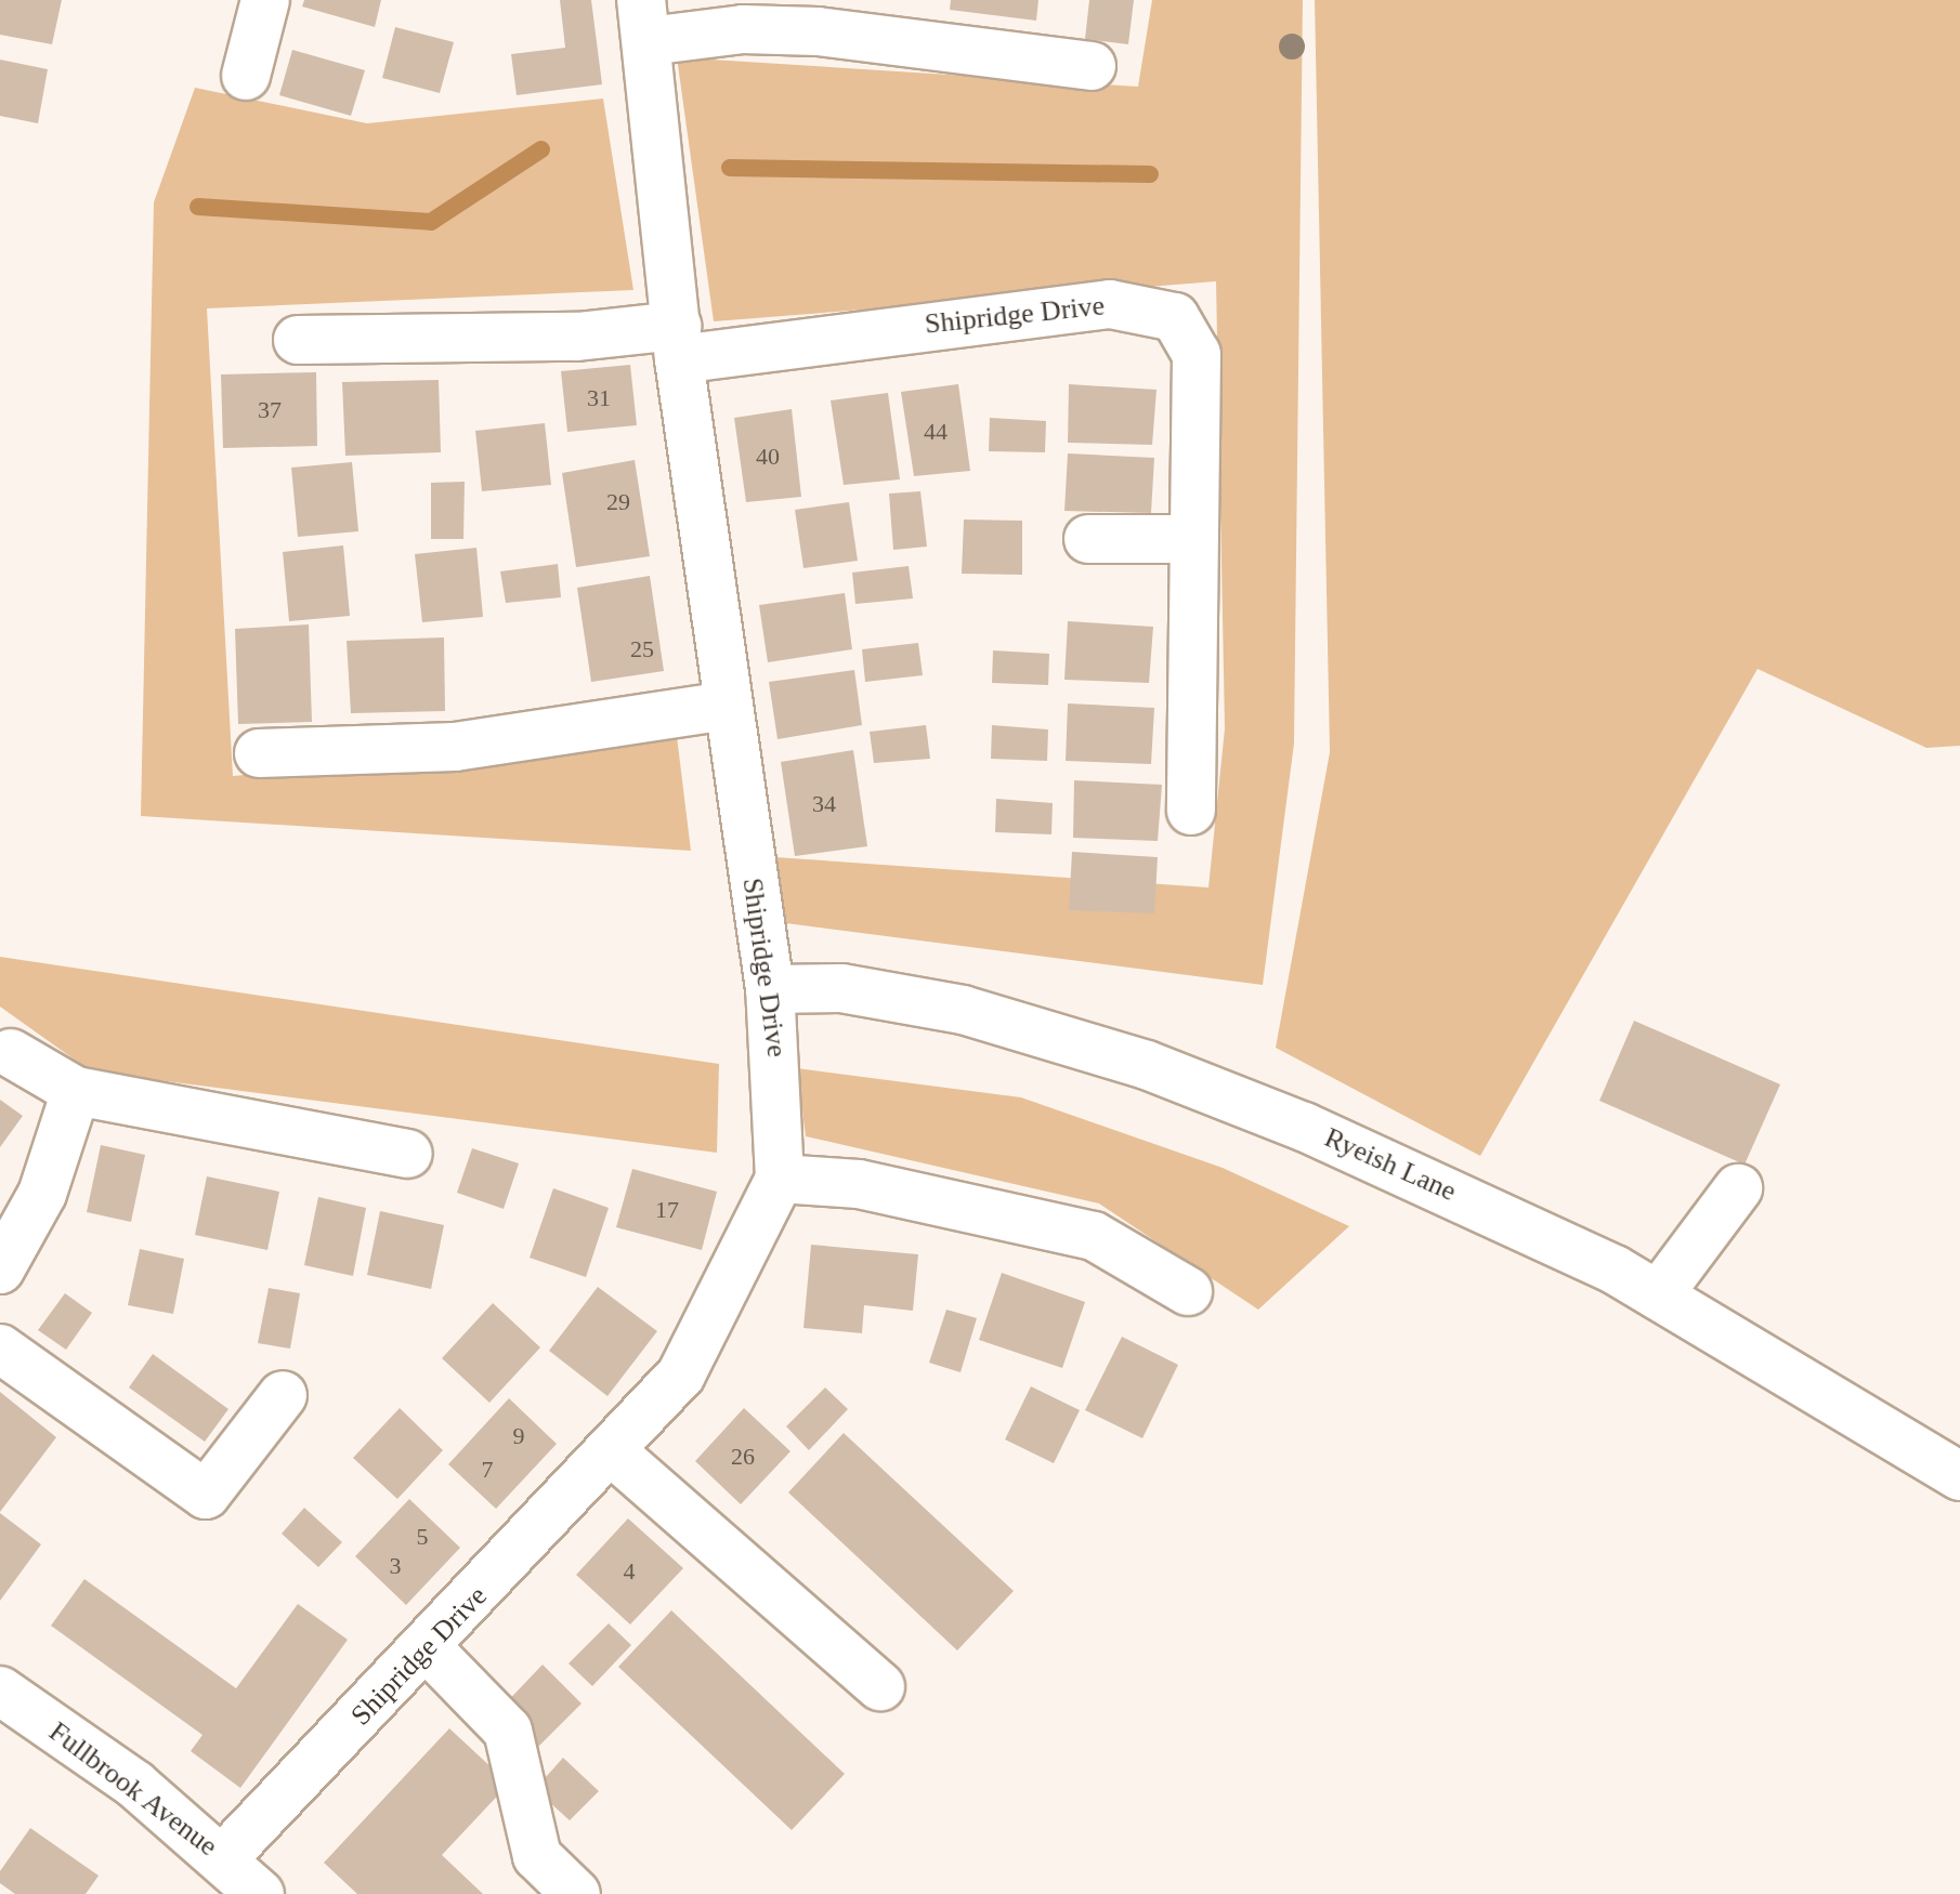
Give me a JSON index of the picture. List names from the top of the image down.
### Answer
{
  "streets": {
    "street": ["Shipridge Drive", "Ryeish Lane", "Fullbrook Avenue"]
  },
  "crossings": [
    ["Shipridge Drive", "Ryeish Lane"],
    ["Shipridge Drive", "Fullbrook Avenue"]
  ],
  "house_numbers": [
    "31",
    "37",
    "44",
    "40",
    "29",
    "25",
    "34",
    "17",
    "9",
    "26",
    "7",
    "5",
    "3",
    "4"
  ]
}
